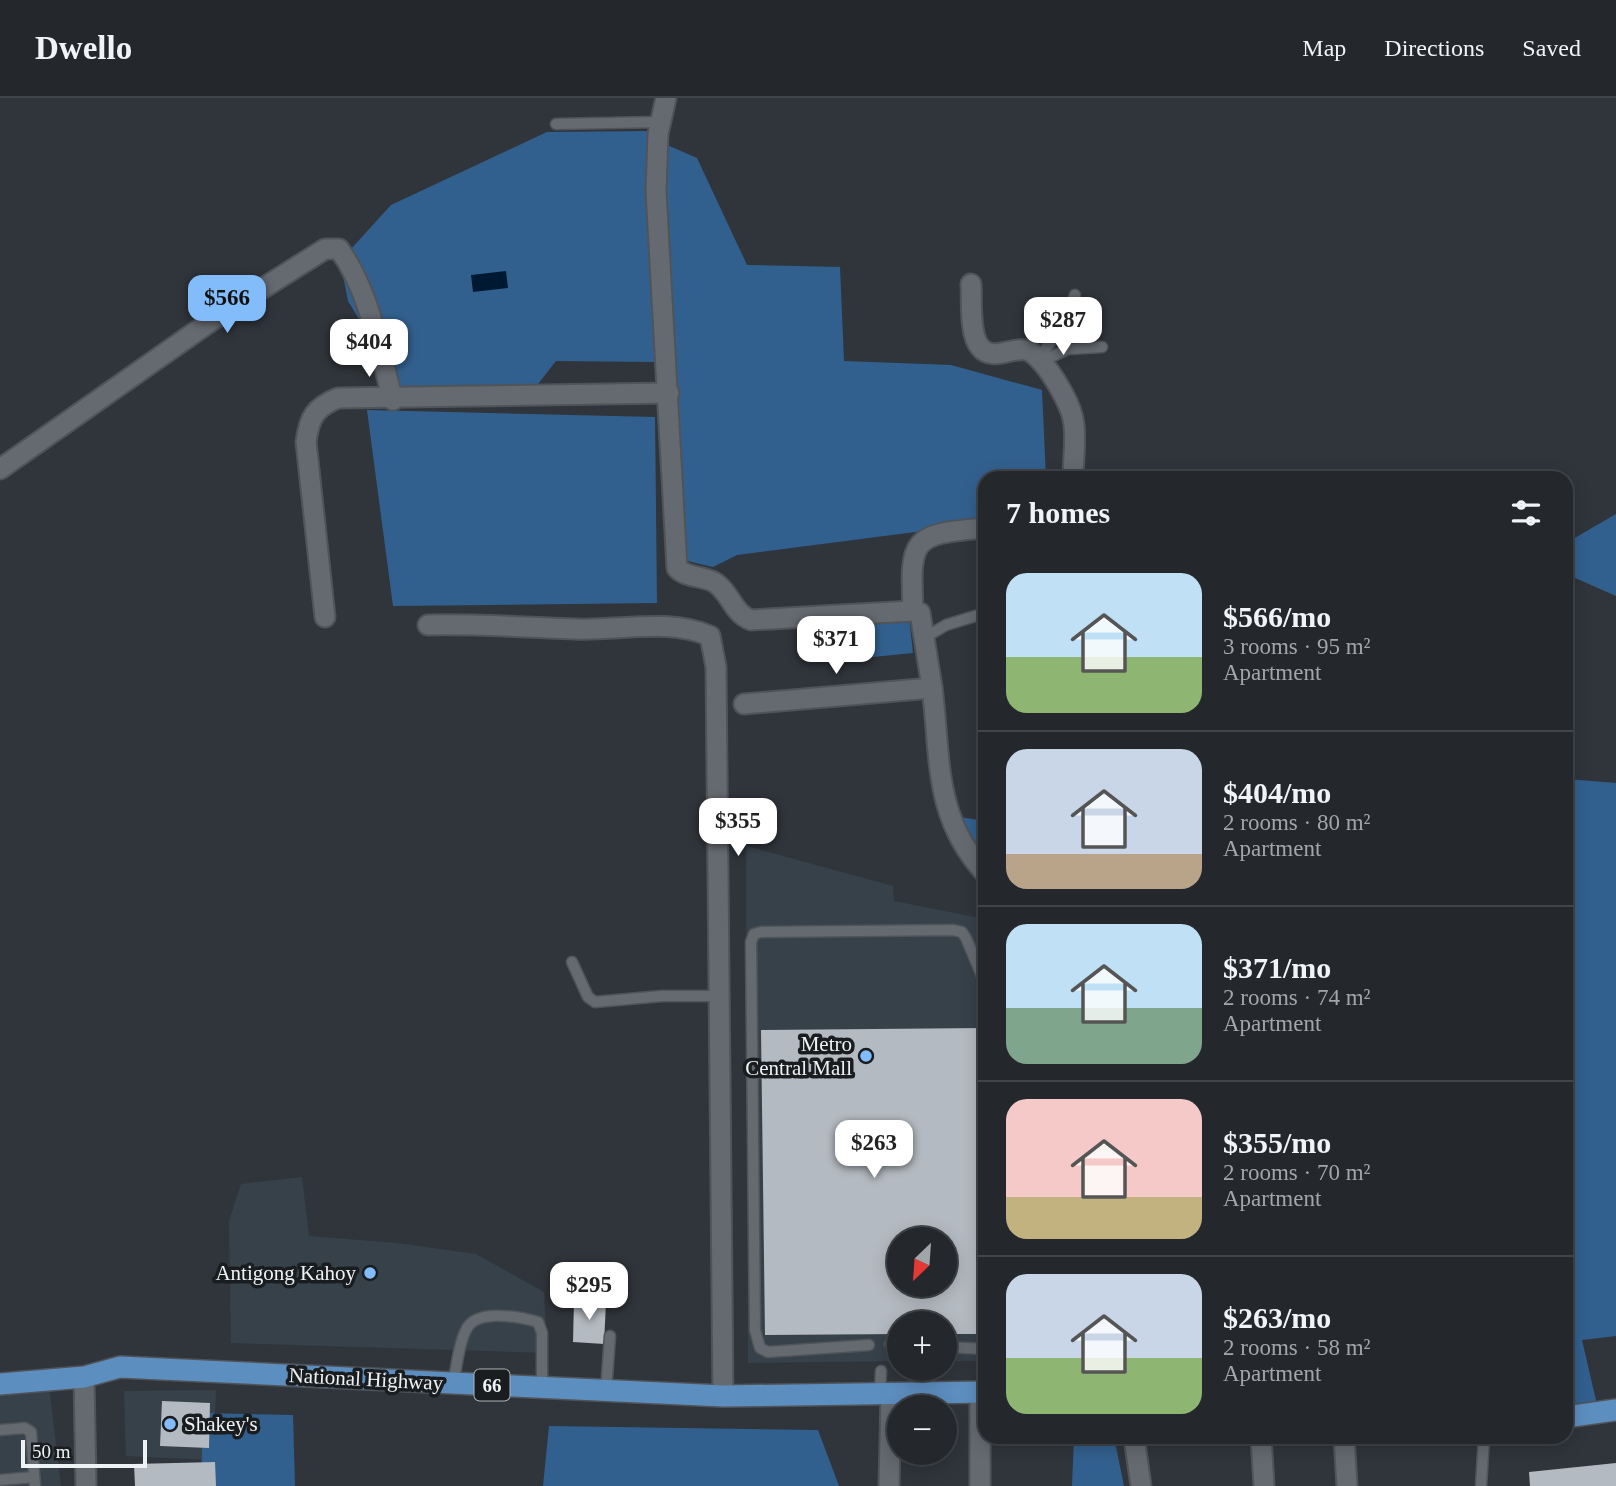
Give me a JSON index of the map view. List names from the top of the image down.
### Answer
{
  "streets": {
    "main road": ["National Highway", "66"]
  },
  "places": ["Metro Central Mall", "Antigong Kahoy", "Shakey's"],
  "scale_bar": "50 m",
  "north": "bottom left",
  "page": {
    "header": "Dwello",
    "nav": ["Map", "Directions", "Saved"],
    "price": [
      "$566",
      "$287",
      "$404",
      "$371",
      "$355",
      "$263",
      "$295"
    ],
    "heading": "7 homes",
    "list": [
      {
        "name": "$566/mo",
        "note": "3 rooms · 95 m² · Apartment"
      },
      {
        "name": "$404/mo",
        "note": "2 rooms · 80 m² · Apartment"
      },
      {
        "name": "$371/mo",
        "note": "2 rooms · 74 m² · Apartment"
      },
      {
        "name": "$355/mo",
        "note": "2 rooms · 70 m² · Apartment"
      },
      {
        "name": "$263/mo",
        "note": "2 rooms · 58 m² · Apartment"
      }
    ],
    "map_buttons": ["+", "−"],
    "scale": "50 m"
  }
}
